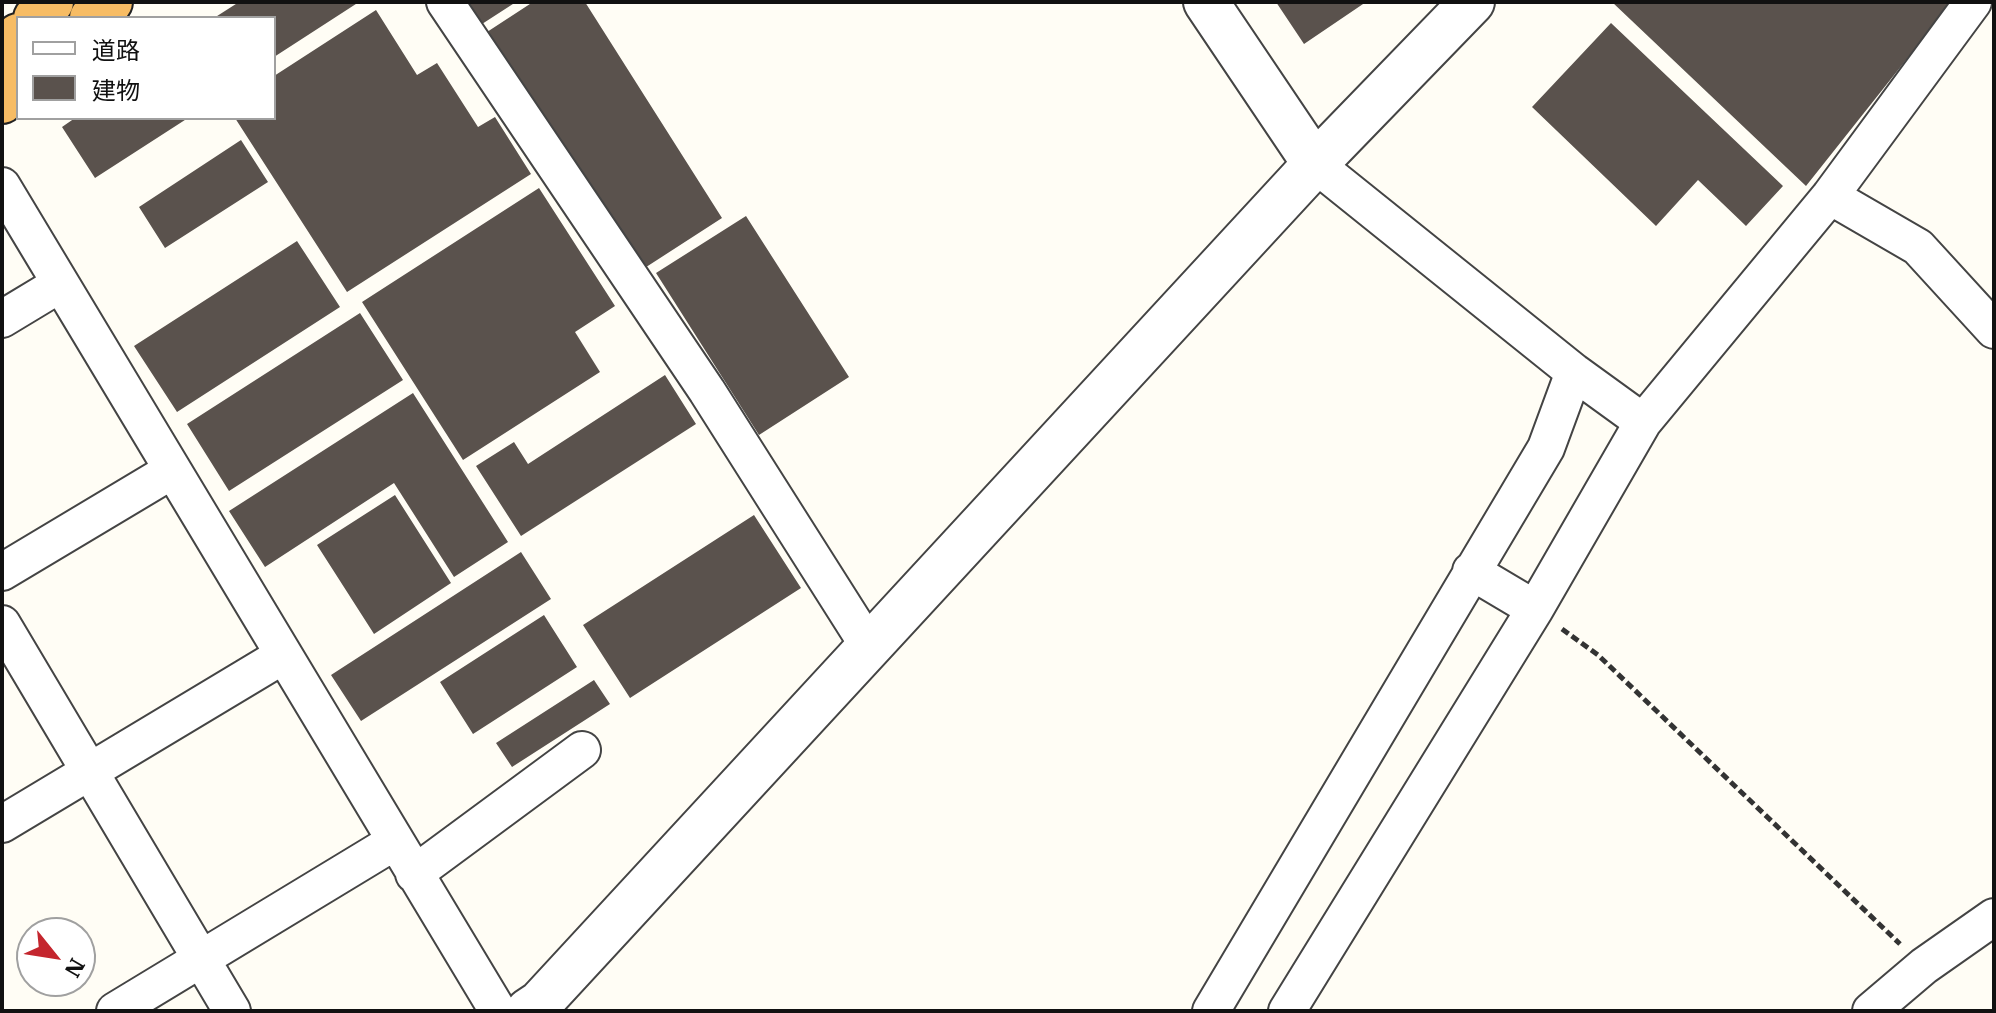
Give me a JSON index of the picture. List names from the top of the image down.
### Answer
{
  "legend": ["道路", "建物"],
  "north": "bottom right"
}
